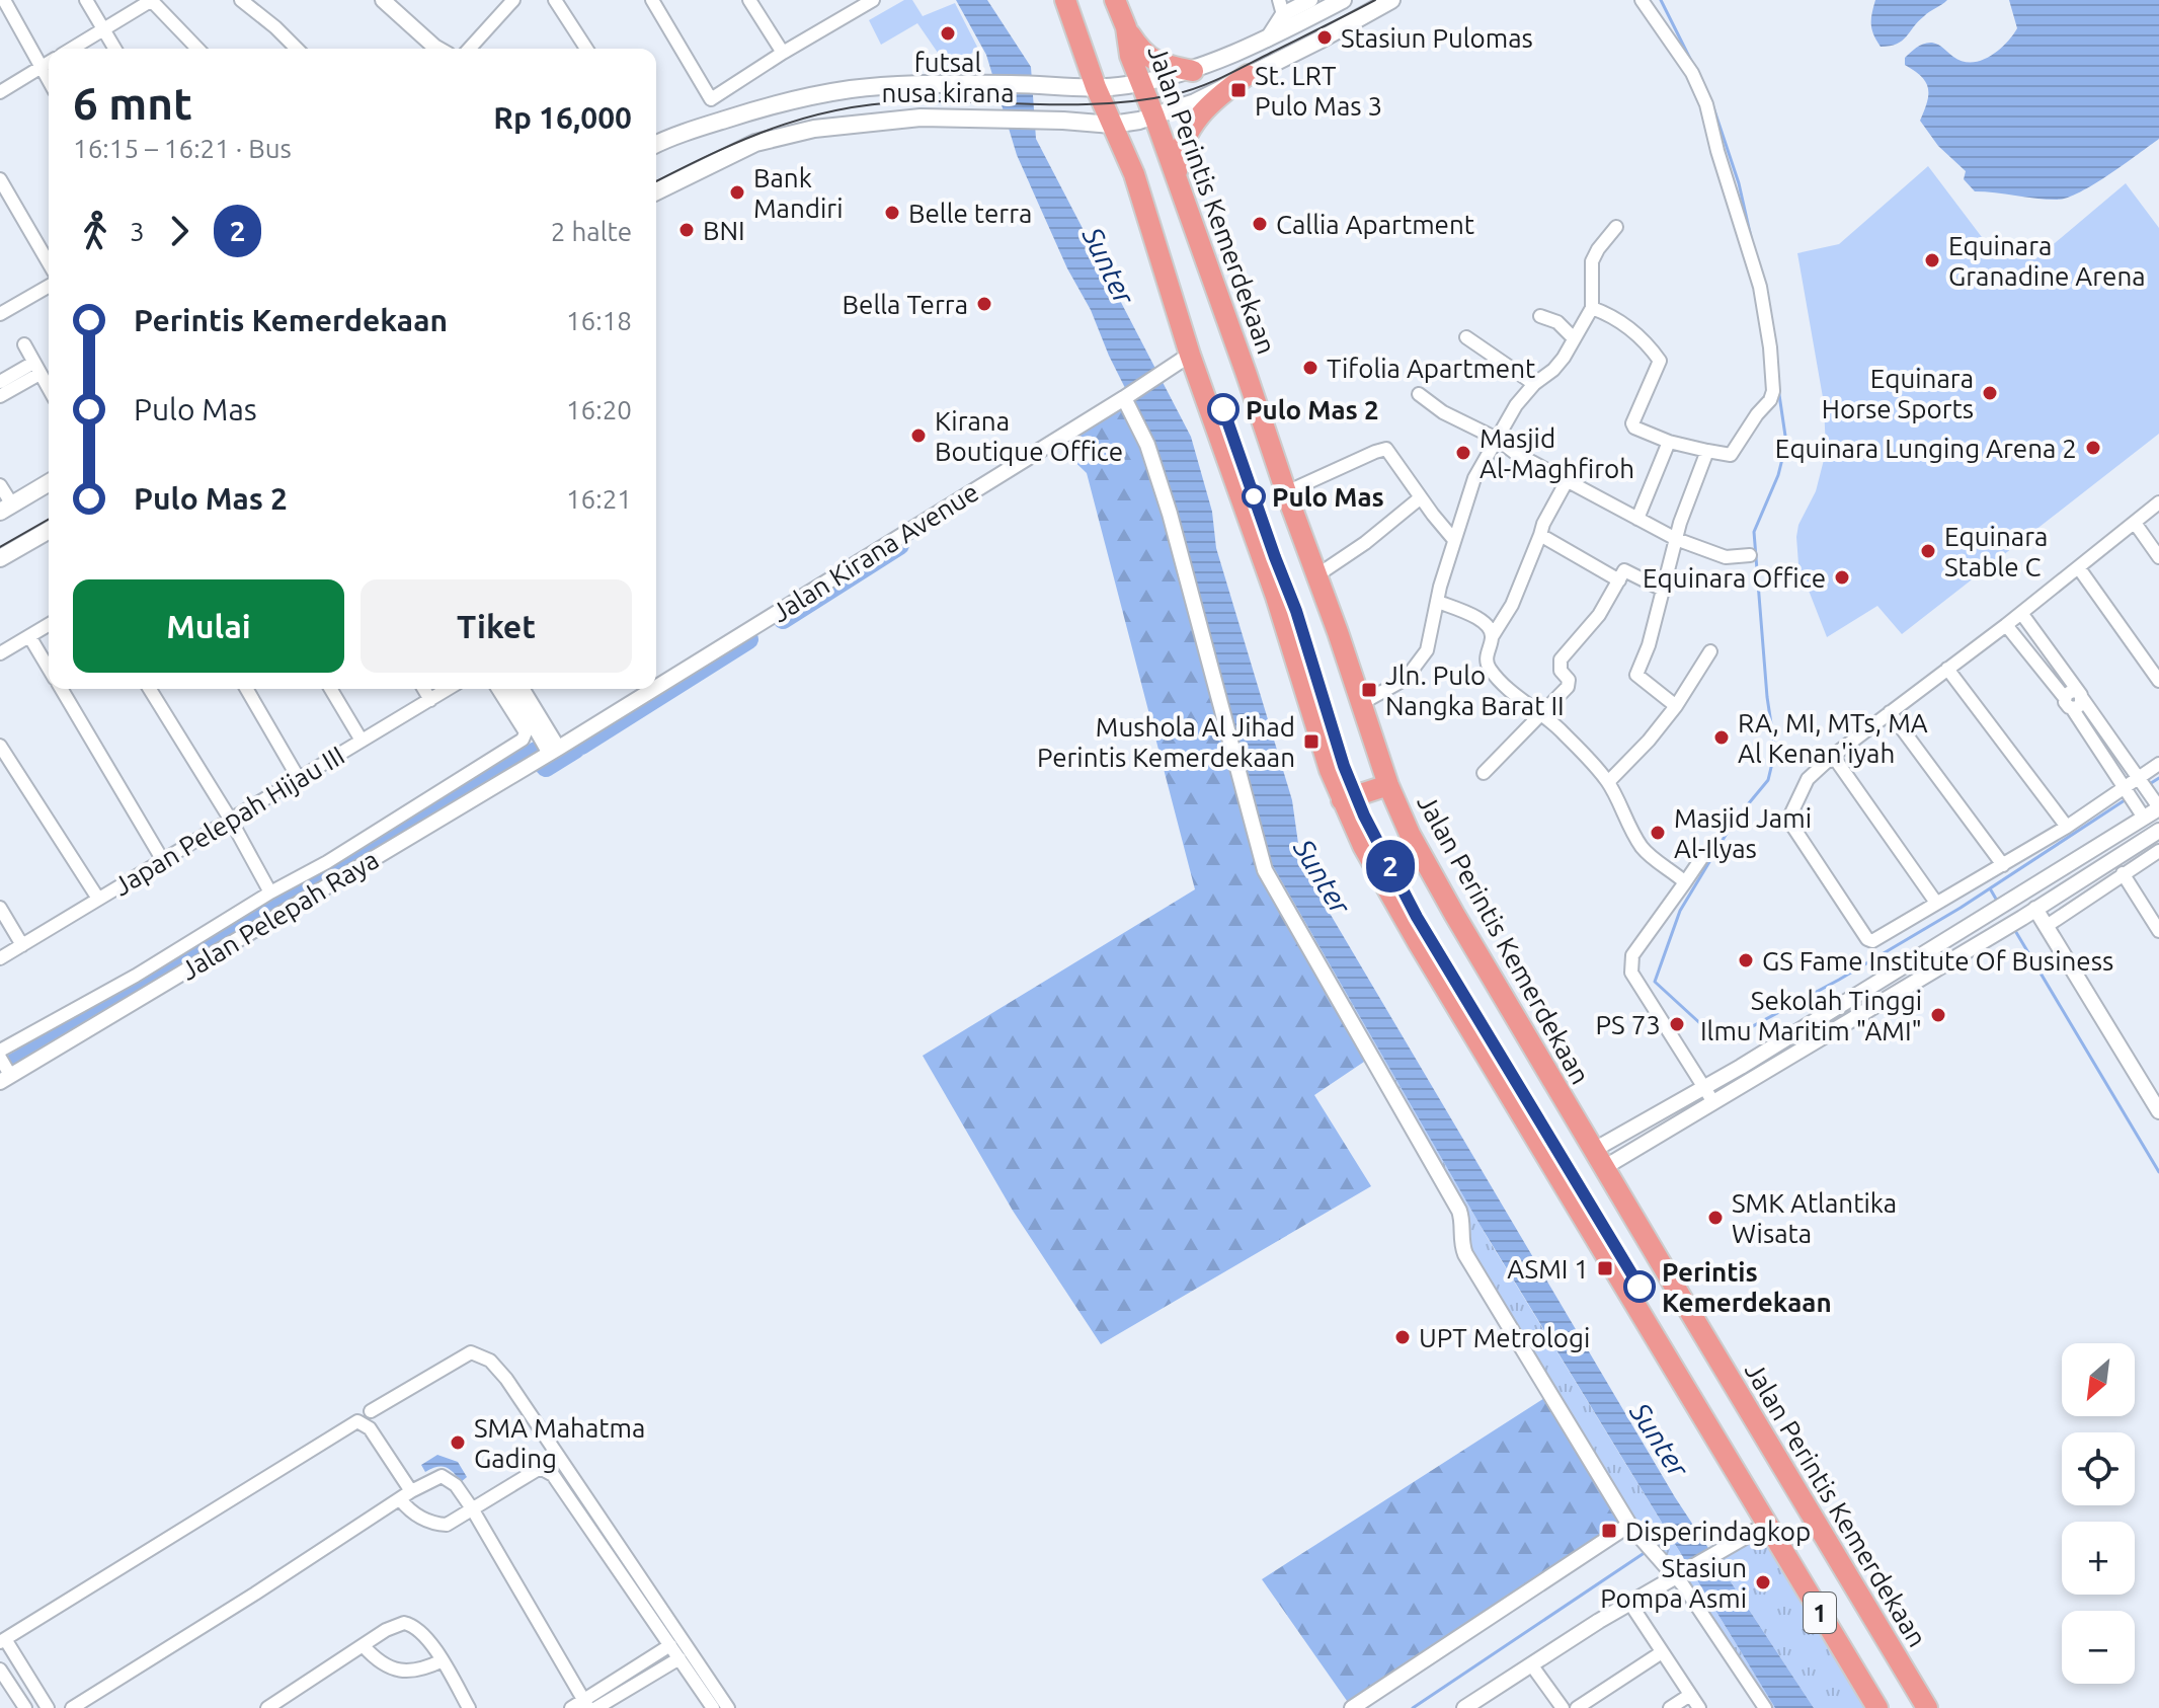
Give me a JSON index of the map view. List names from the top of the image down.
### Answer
{
  "streets": {
    "highway": ["Jalan Perintis Kemerdekaan", "1"],
    "street": ["Jalan Kirana Avenue", "Japan Pelepah Hijau III", "Jalan Pelepah Raya"]
  },
  "crossings": [
    ["Jalan Kirana Avenue", "Jalan Pelepah Raya"],
    ["Jalan Kirana Avenue", "1"]
  ],
  "water": ["Sunter"],
  "places": {
    "other": [
      "futsal nusa kirana",
      "Stasiun Pulomas",
      "Bank Mandiri",
      "Belle terra",
      "Callia Apartment",
      "BNI",
      "Equinara Granadine Arena",
      "Bella Terra",
      "Tifolia Apartment",
      "Equinara Horse Sports",
      "Pulo Mas 2",
      "Kirana Boutique Office",
      "Equinara Lunging Arena 2",
      "Masjid Al-Maghfiroh",
      "Pulo Mas",
      "Equinara Stable C",
      "Equinara Office",
      "RA, MI, MTs, MA Al Kenan'iyah",
      "Masjid Jami Al-Ilyas",
      "GS Fame Institute Of Business",
      "Sekolah Tinggi Ilmu Maritim \"AMI\"",
      "PS 73",
      "SMK Atlantika Wisata",
      "Perintis Kemerdekaan",
      "UPT Metrologi",
      "SMA Mahatma Gading",
      "Stasiun Pompa Asmi"
    ],
    "transit": [
      "St. LRT Pulo Mas 3",
      "Jln. Pulo Nangka Barat II",
      "Mushola Al Jihad Perintis Kemerdekaan",
      "ASMI 1",
      "Disperindagkop"
    ]
  },
  "lines": ["bus line 2"],
  "north": "bottom left",
  "page": {
    "on_map": "2",
    "heading": ["6 mnt", "16:15 – 16:21 · Bus", "Rp 16,000"],
    "legs": ["3", "2", "2 halte"],
    "list": [
      {
        "name": "Perintis Kemerdekaan",
        "value": "16:18"
      },
      {
        "name": "Pulo Mas",
        "value": "16:20"
      },
      {
        "name": "Pulo Mas 2",
        "value": "16:21"
      }
    ],
    "buttons": ["Mulai", "Tiket"],
    "map_buttons": ["+", "−"]
  }
}
